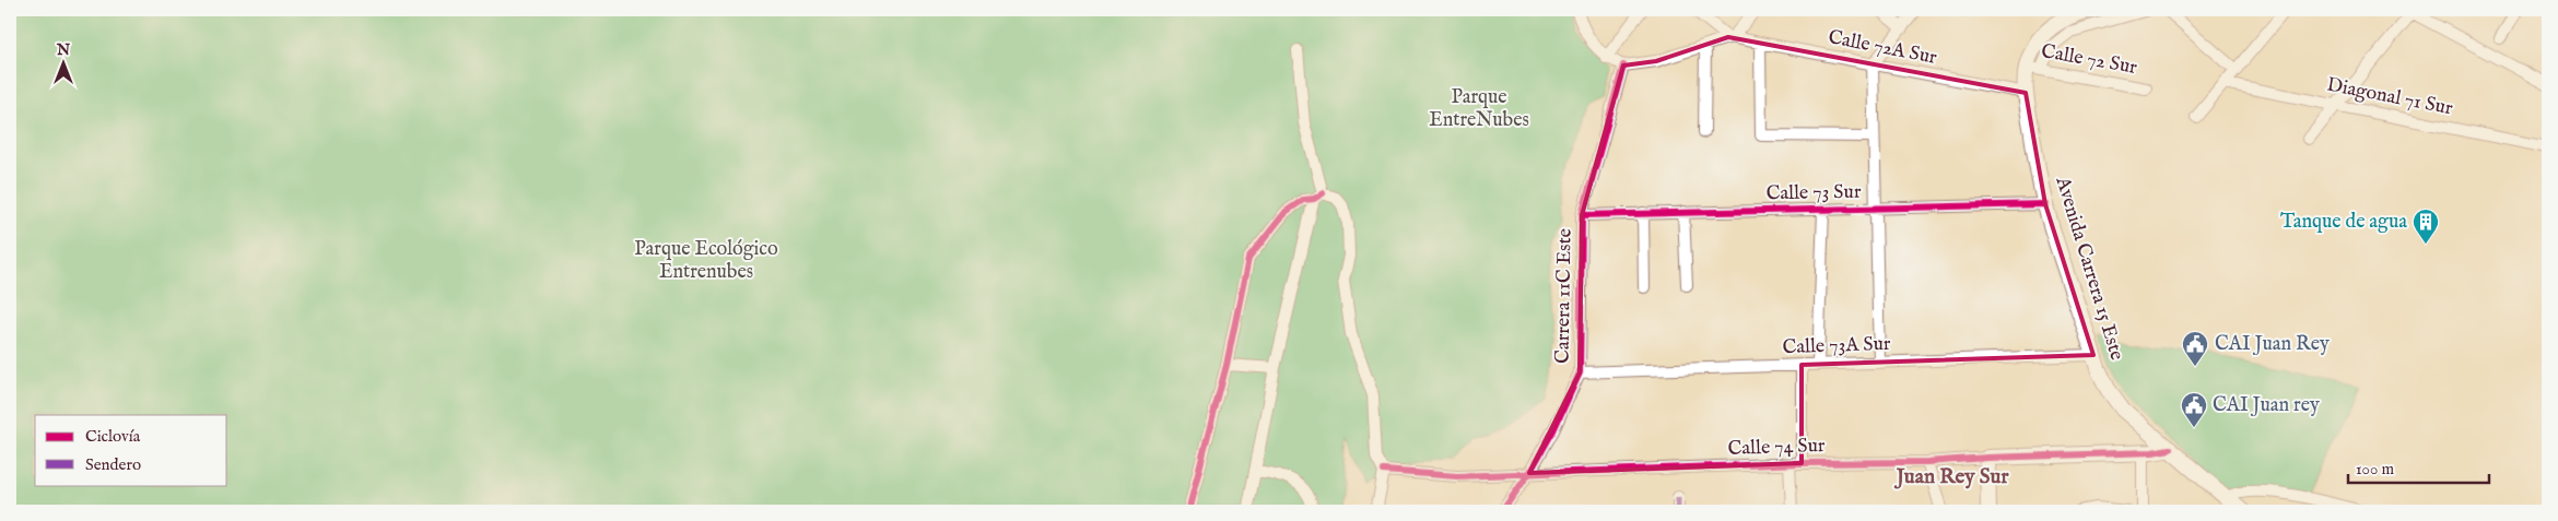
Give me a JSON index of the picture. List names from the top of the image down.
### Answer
{
  "streets": {
    "main road": ["Avenida Carrera 15 Este", "Calle 74 Sur"],
    "street": [
      "Calle 72A Sur",
      "Calle 72 Sur",
      "Diagonal 71 Sur",
      "Calle 73 Sur",
      "Carrera 11C Este",
      "Calle 73A Sur"
    ]
  },
  "crossings": [
    ["Calle 72A Sur", "Avenida Carrera 15 Este"],
    ["Calle 72 Sur", "Avenida Carrera 15 Este"],
    ["Calle 73 Sur", "Avenida Carrera 15 Este"],
    ["Calle 73 Sur", "Carrera 11C Este"],
    ["Avenida Carrera 15 Este", "Calle 73A Sur"],
    ["Avenida Carrera 15 Este", "Calle 74 Sur"],
    ["Carrera 11C Este", "Calle 73A Sur"],
    ["Carrera 11C Este", "Calle 74 Sur"]
  ],
  "districts": ["Juan Rey Sur"],
  "parks": ["Parque EntreNubes", "Parque Ecológico Entrenubes"],
  "places": {
    "building": ["Tanque de agua"],
    "public building": ["CAI Juan Rey", "CAI Juan rey"]
  },
  "legend": ["Ciclovía", "Sendero"],
  "scale_bar": "100 m",
  "north": "top"
}
